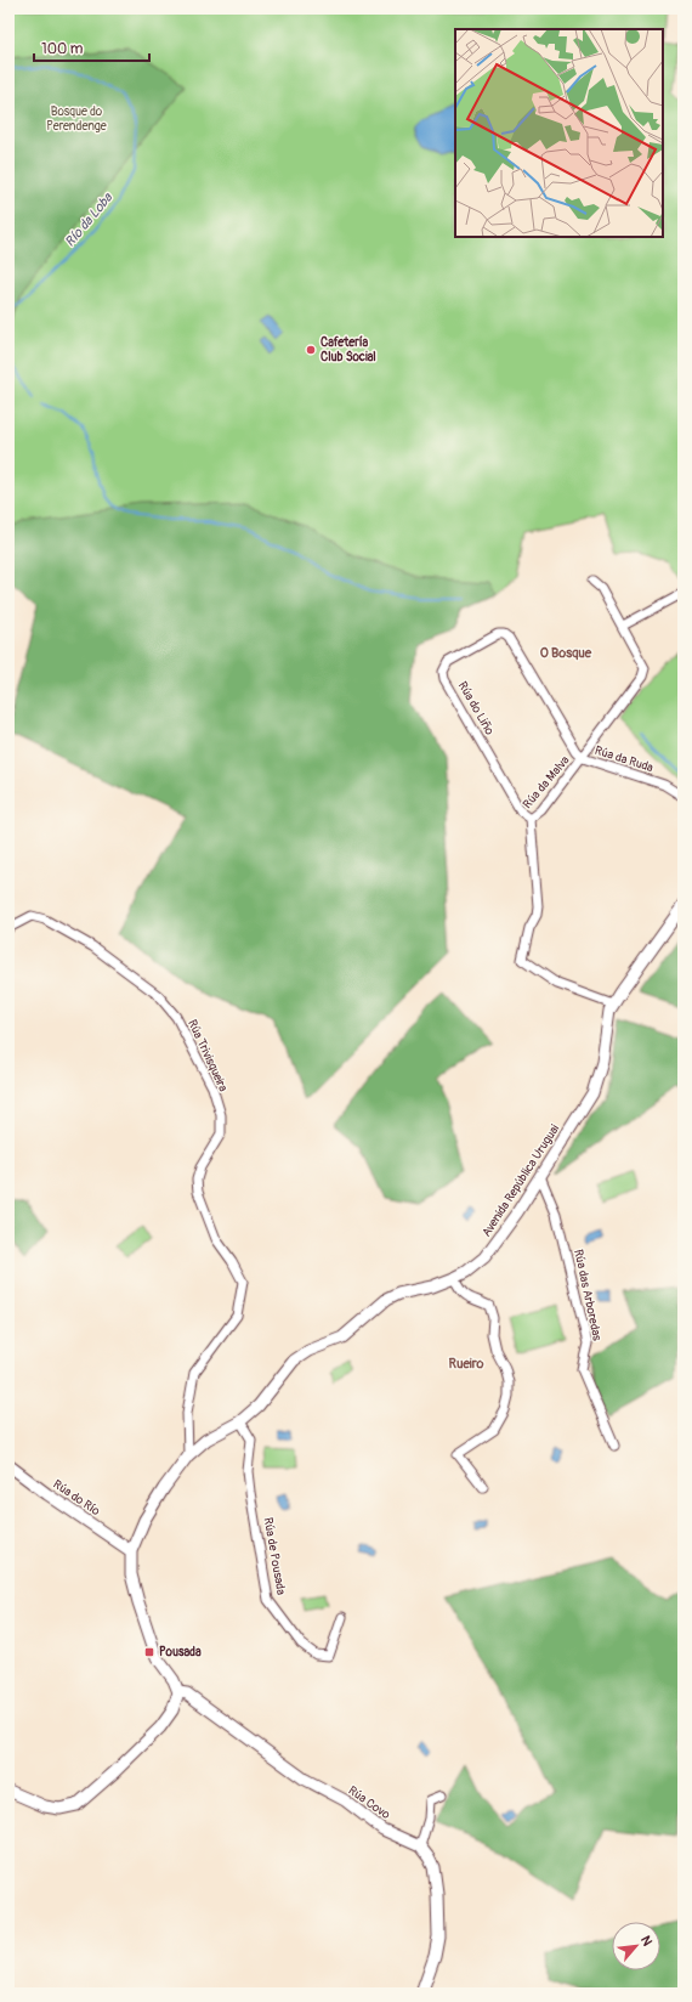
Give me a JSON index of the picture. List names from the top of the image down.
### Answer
{
  "streets": {
    "street": [
      "Rúa do Liño",
      "Rúa da Ruda",
      "Rúa da Malva",
      "Rúa Trivisqueira",
      "Avenida República Uruguai",
      "Rúa das Arboredas",
      "Rúa do Río",
      "Rúa de Pousada",
      "Rúa Covo"
    ]
  },
  "crossings": [
    ["Rúa do Liño", "Rúa da Ruda"],
    ["Rúa do Liño", "Rúa da Malva"],
    ["Rúa da Ruda", "Rúa da Malva"],
    ["Rúa da Malva", "Avenida República Uruguai"],
    ["Rúa Trivisqueira", "Avenida República Uruguai"],
    ["Avenida República Uruguai", "Rúa das Arboredas"],
    ["Avenida República Uruguai", "Rúa do Río"],
    ["Avenida República Uruguai", "Rúa de Pousada"],
    ["Avenida República Uruguai", "Rúa Covo"]
  ],
  "districts": ["O Bosque", "Rueiro"],
  "water": ["Río da Loba"],
  "parks": ["Bosque do Perendenge"],
  "places": {
    "other": ["Cafetería Club Social"],
    "transit": ["Pousada"]
  },
  "scale_bar": "100 m",
  "north": "top right"
}
